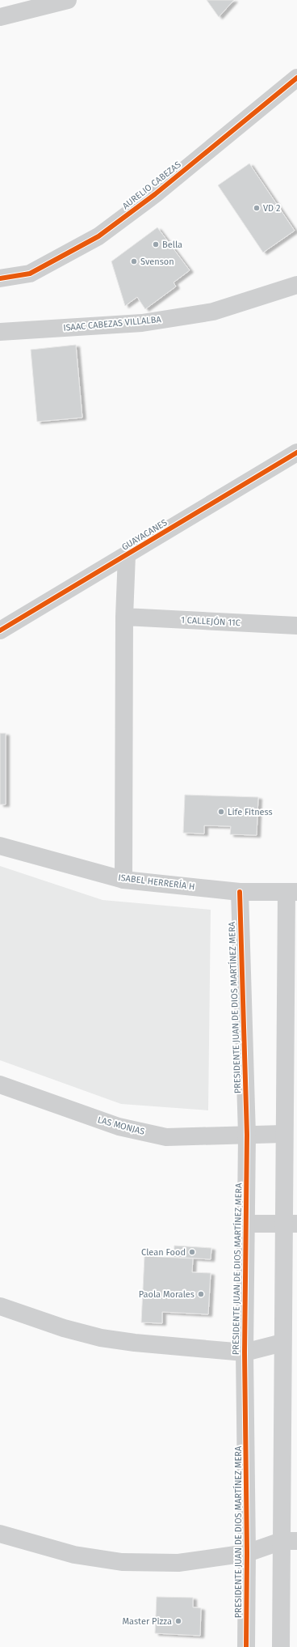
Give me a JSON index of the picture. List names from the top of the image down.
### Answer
{
  "streets": {
    "street": [
      "AURELIO CABEZAS",
      "ISAAC CABEZAS VILLALBA",
      "GUAYACANES",
      "1 CALLEJÓN 11C",
      "ISABEL HERRERÍA H",
      "PRESIDENTE JUAN DE DIOS MARTÍNEZ MERA",
      "LAS MONJAS"
    ]
  },
  "crossings": [
    ["ISABEL HERRERÍA H", "PRESIDENTE JUAN DE DIOS MARTÍNEZ MERA"],
    ["PRESIDENTE JUAN DE DIOS MARTÍNEZ MERA", "LAS MONJAS"]
  ],
  "places": [
    "VD 2",
    "Bella",
    "Svenson",
    "Life Fitness",
    "Clean Food",
    "Paola Morales",
    "Master Pizza"
  ]
}
